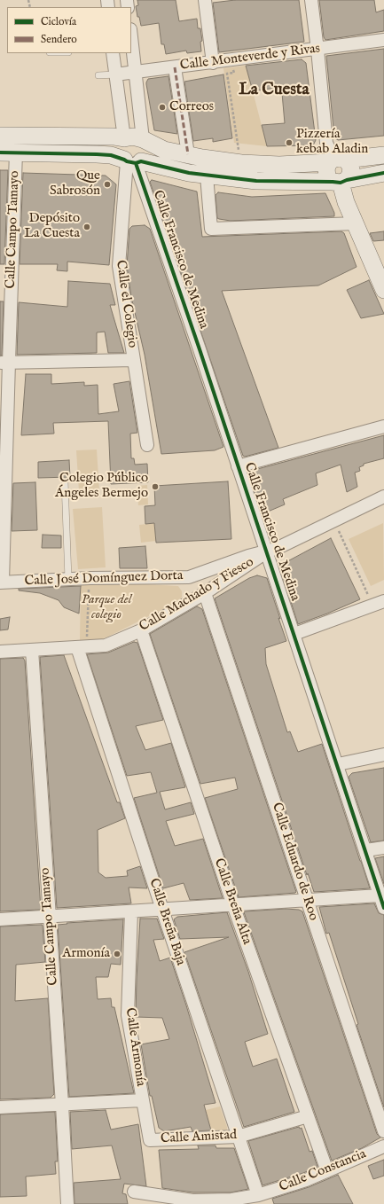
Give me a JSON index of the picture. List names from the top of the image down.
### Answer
{
  "streets": {
    "street": [
      "Calle Monteverde y Rivas",
      "Calle Campo Tamayo",
      "Calle Francisco de Medina",
      "Calle el Colegio",
      "Calle José Domínguez Dorta",
      "Calle Machado y Fiesco",
      "Calle Eduardo de Roo",
      "Calle Breña Alta",
      "Calle Breña Baja",
      "Calle Armonía",
      "Calle Amistad",
      "Calle Constancia"
    ]
  },
  "crossings": [
    ["Calle Campo Tamayo", "Calle José Domínguez Dorta"],
    ["Calle Campo Tamayo", "Calle Machado y Fiesco"],
    ["Calle Francisco de Medina", "Calle el Colegio"],
    ["Calle Francisco de Medina", "Calle José Domínguez Dorta"],
    ["Calle Francisco de Medina", "Calle Machado y Fiesco"],
    ["Calle José Domínguez Dorta", "Calle Machado y Fiesco"],
    ["Calle José Domínguez Dorta", "Calle Eduardo de Roo"],
    ["Calle Machado y Fiesco", "Calle Eduardo de Roo"],
    ["Calle Machado y Fiesco", "Calle Breña Alta"],
    ["Calle Machado y Fiesco", "Calle Breña Baja"],
    ["Calle Breña Alta", "Calle Amistad"],
    ["Calle Breña Alta", "Calle Constancia"],
    ["Calle Breña Baja", "Calle Amistad"],
    ["Calle Breña Baja", "Calle Constancia"],
    ["Calle Armonía", "Calle Amistad"]
  ],
  "districts": ["La Cuesta"],
  "parks": ["Parque del colegio"],
  "places": [
    "Correos",
    "Pizzería kebab Aladin",
    "Que Sabrosón",
    "Depósito La Cuesta",
    "Colegio Público Ángeles Bermejo",
    "Armonía"
  ],
  "legend": ["Ciclovía", "Sendero"]
}
